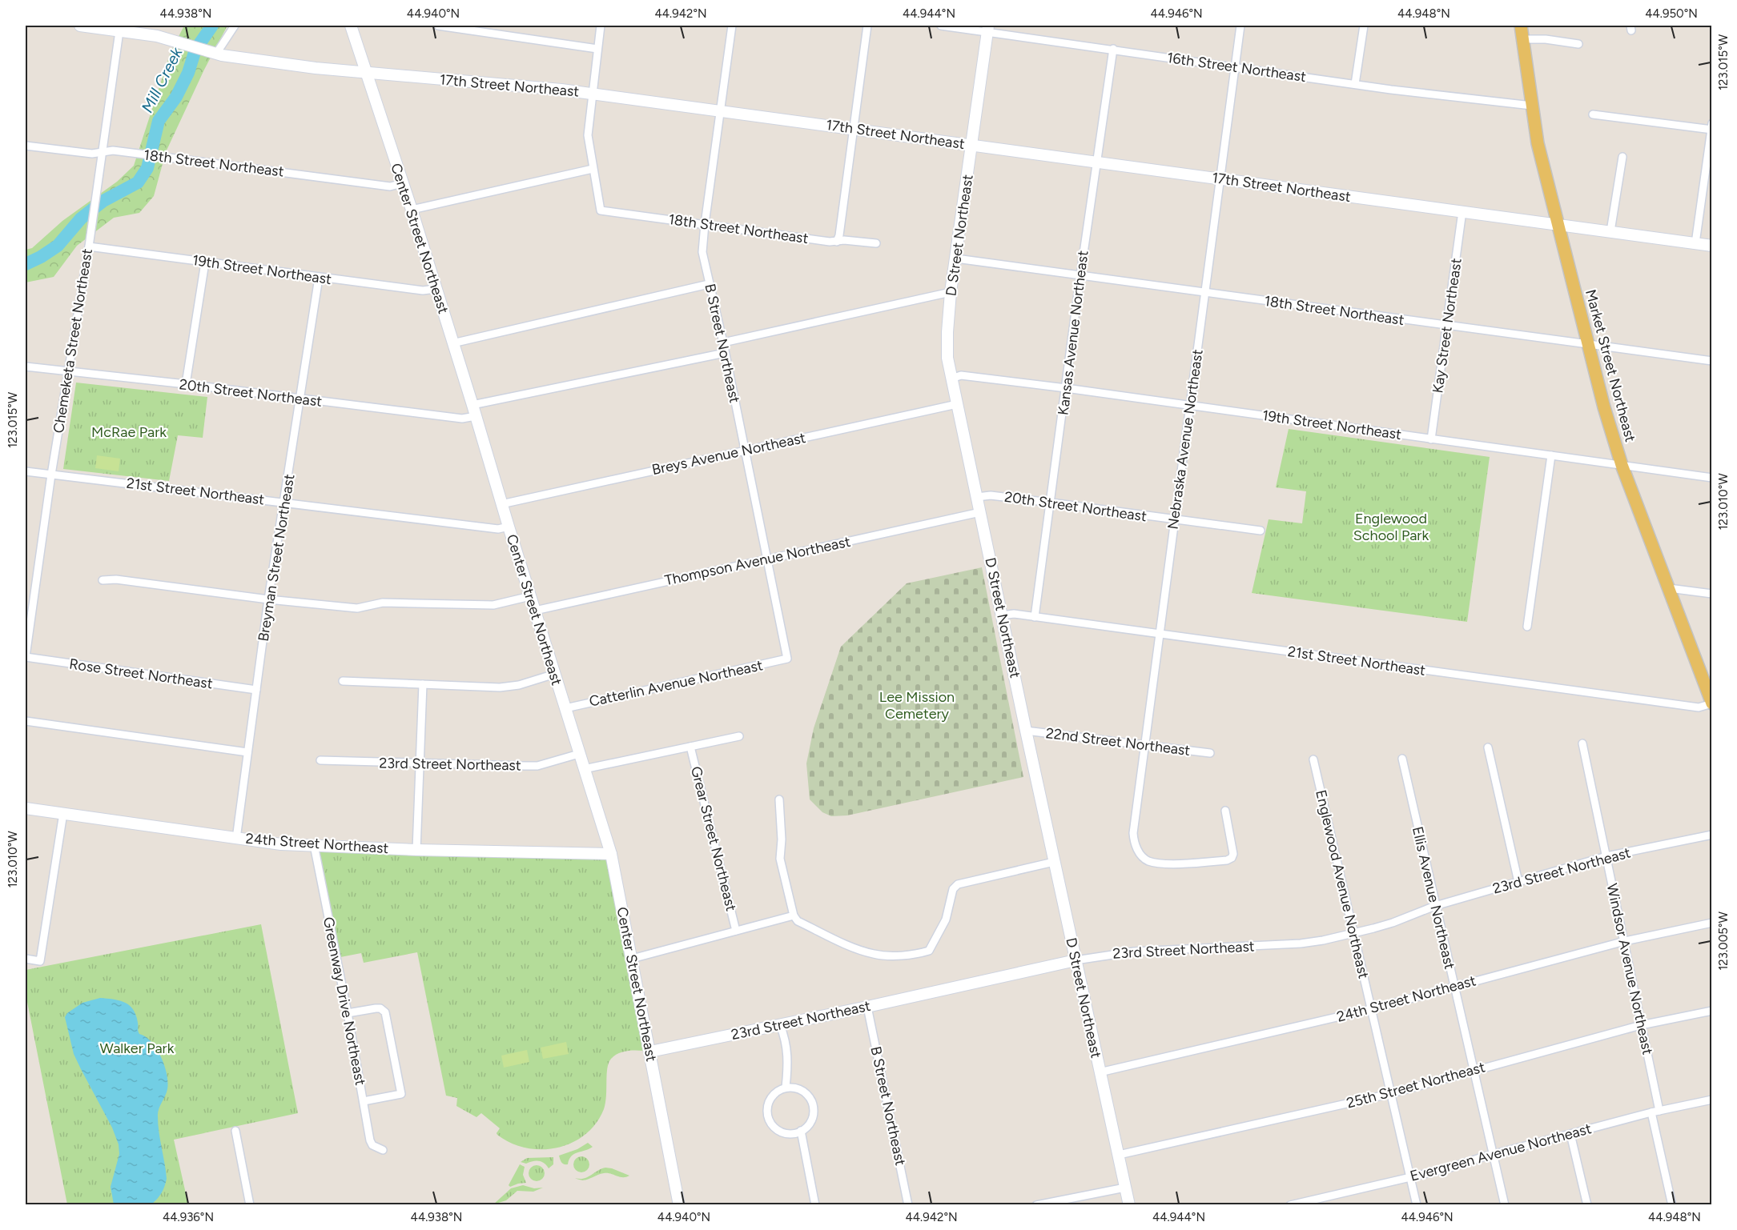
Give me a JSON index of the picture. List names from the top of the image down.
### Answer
{
  "streets": {
    "main road": [
      "17th Street Northeast",
      "D Street Northeast",
      "Center Street Northeast",
      "Market Street Northeast",
      "23rd Street Northeast",
      "24th Street Northeast"
    ],
    "street": [
      "16th Street Northeast",
      "18th Street Northeast",
      "19th Street Northeast",
      "Kay Street Northeast",
      "Kansas Avenue Northeast",
      "Chemeketa Street Northeast",
      "B Street Northeast",
      "20th Street Northeast",
      "Nebraska Avenue Northeast",
      "Breys Avenue Northeast",
      "21st Street Northeast",
      "Breyman Street Northeast",
      "Thompson Avenue Northeast",
      "Rose Street Northeast",
      "Catterlin Avenue Northeast",
      "22nd Street Northeast",
      "Grear Street Northeast",
      "Englewood Avenue Northeast",
      "Ellis Avenue Northeast",
      "Windsor Avenue Northeast",
      "Greenway Drive Northeast",
      "25th Street Northeast",
      "Evergreen Avenue Northeast"
    ]
  },
  "crossings": [
    ["16th Street Northeast", "D Street Northeast"],
    ["16th Street Northeast", "Kansas Avenue Northeast"],
    ["16th Street Northeast", "Market Street Northeast"],
    ["16th Street Northeast", "Nebraska Avenue Northeast"],
    ["17th Street Northeast", "D Street Northeast"],
    ["17th Street Northeast", "Center Street Northeast"],
    ["17th Street Northeast", "Kay Street Northeast"],
    ["17th Street Northeast", "Kansas Avenue Northeast"],
    ["17th Street Northeast", "Chemeketa Street Northeast"],
    ["17th Street Northeast", "B Street Northeast"],
    ["17th Street Northeast", "Market Street Northeast"],
    ["17th Street Northeast", "Nebraska Avenue Northeast"],
    ["18th Street Northeast", "D Street Northeast"],
    ["18th Street Northeast", "Center Street Northeast"],
    ["18th Street Northeast", "Kay Street Northeast"],
    ["18th Street Northeast", "Kansas Avenue Northeast"],
    ["18th Street Northeast", "Chemeketa Street Northeast"],
    ["18th Street Northeast", "B Street Northeast"],
    ["18th Street Northeast", "Market Street Northeast"],
    ["18th Street Northeast", "Nebraska Avenue Northeast"],
    ["D Street Northeast", "19th Street Northeast"],
    ["D Street Northeast", "20th Street Northeast"],
    ["D Street Northeast", "Breys Avenue Northeast"],
    ["D Street Northeast", "21st Street Northeast"],
    ["D Street Northeast", "Thompson Avenue Northeast"],
    ["D Street Northeast", "22nd Street Northeast"],
    ["D Street Northeast", "23rd Street Northeast"],
    ["D Street Northeast", "24th Street Northeast"],
    ["D Street Northeast", "25th Street Northeast"],
    ["Center Street Northeast", "19th Street Northeast"],
    ["Center Street Northeast", "20th Street Northeast"],
    ["Center Street Northeast", "Breys Avenue Northeast"],
    ["Center Street Northeast", "21st Street Northeast"],
    ["Center Street Northeast", "Thompson Avenue Northeast"],
    ["Center Street Northeast", "Catterlin Avenue Northeast"],
    ["Center Street Northeast", "23rd Street Northeast"],
    ["Center Street Northeast", "24th Street Northeast"],
    ["19th Street Northeast", "Kay Street Northeast"],
    ["19th Street Northeast", "Kansas Avenue Northeast"],
    ["19th Street Northeast", "Chemeketa Street Northeast"],
    ["19th Street Northeast", "Market Street Northeast"],
    ["19th Street Northeast", "Nebraska Avenue Northeast"],
    ["19th Street Northeast", "Breyman Street Northeast"],
    ["Kansas Avenue Northeast", "20th Street Northeast"],
    ["Kansas Avenue Northeast", "21st Street Northeast"],
    ["Chemeketa Street Northeast", "20th Street Northeast"],
    ["Chemeketa Street Northeast", "21st Street Northeast"],
    ["Chemeketa Street Northeast", "Rose Street Northeast"],
    ["B Street Northeast", "20th Street Northeast"],
    ["B Street Northeast", "Breys Avenue Northeast"],
    ["B Street Northeast", "Thompson Avenue Northeast"],
    ["B Street Northeast", "Catterlin Avenue Northeast"],
    ["B Street Northeast", "23rd Street Northeast"],
    ["Market Street Northeast", "21st Street Northeast"],
    ["20th Street Northeast", "Nebraska Avenue Northeast"],
    ["20th Street Northeast", "Breyman Street Northeast"],
    ["Nebraska Avenue Northeast", "21st Street Northeast"],
    ["Nebraska Avenue Northeast", "22nd Street Northeast"],
    ["21st Street Northeast", "Breyman Street Northeast"],
    ["Breyman Street Northeast", "Rose Street Northeast"],
    ["Breyman Street Northeast", "24th Street Northeast"],
    ["23rd Street Northeast", "Englewood Avenue Northeast"],
    ["23rd Street Northeast", "Ellis Avenue Northeast"],
    ["23rd Street Northeast", "Windsor Avenue Northeast"],
    ["24th Street Northeast", "Englewood Avenue Northeast"],
    ["24th Street Northeast", "Ellis Avenue Northeast"],
    ["24th Street Northeast", "Windsor Avenue Northeast"],
    ["24th Street Northeast", "Greenway Drive Northeast"],
    ["Englewood Avenue Northeast", "25th Street Northeast"],
    ["Englewood Avenue Northeast", "Evergreen Avenue Northeast"],
    ["Ellis Avenue Northeast", "25th Street Northeast"],
    ["Ellis Avenue Northeast", "Evergreen Avenue Northeast"],
    ["Windsor Avenue Northeast", "25th Street Northeast"],
    ["Windsor Avenue Northeast", "Evergreen Avenue Northeast"]
  ],
  "water": ["Mill Creek"],
  "parks": [
    "McRae Park",
    "Englewood School Park",
    "Lee Mission Cemetery",
    "Walker Park"
  ],
  "coordinates": [
    "44.938°N",
    "44.940°N",
    "44.942°N",
    "44.944°N",
    "44.946°N",
    "44.948°N",
    "44.950°N",
    "123.015°W",
    "123.010°W",
    "123.005°W",
    "44.936°N"
  ]
}
